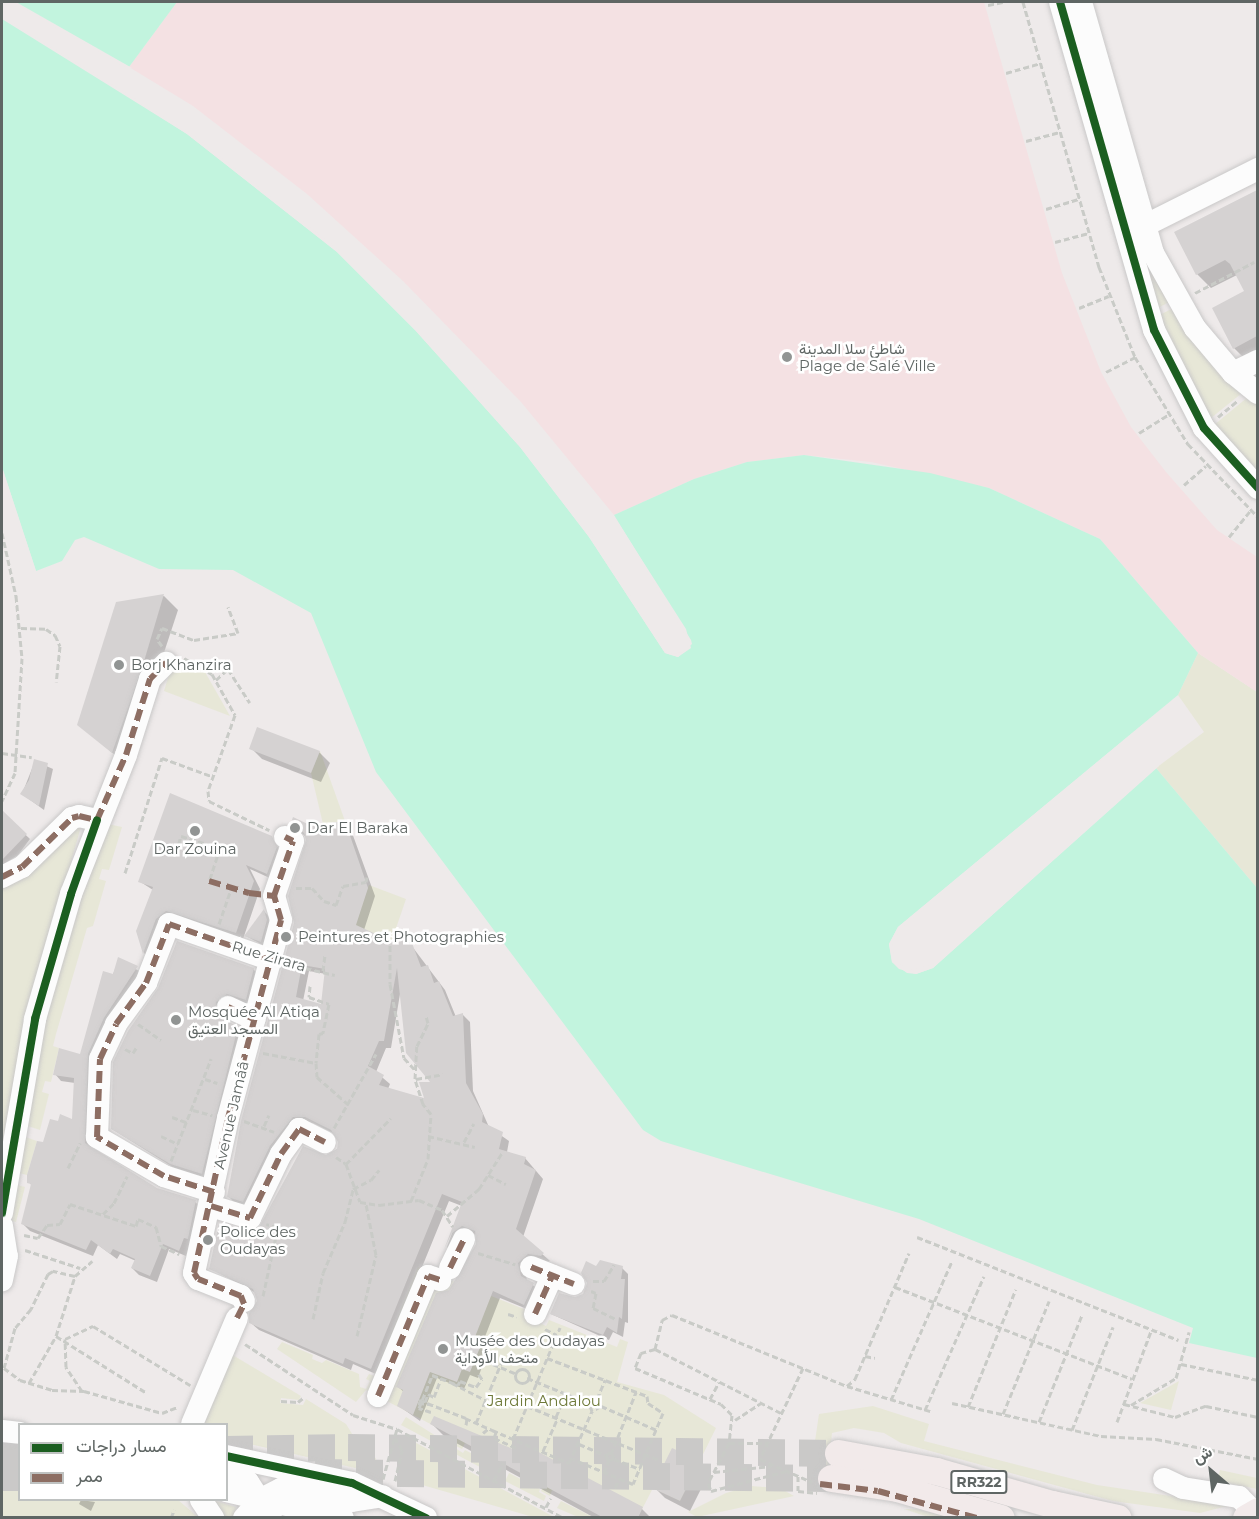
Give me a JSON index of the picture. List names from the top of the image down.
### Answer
{
  "streets": {
    "main road": ["RR322"],
    "street": ["Rue Zirara", "Avenue Jamââ"]
  },
  "crossings": [
    ["Rue Zirara", "Avenue Jamââ"]
  ],
  "parks": ["Jardin Andalou"],
  "places": [
    "شاطئ سلا المدينة Plage de Salé Ville",
    "Borj Khanzira",
    "Dar El Baraka",
    "Dar Zouina",
    "Peintures et Photographies",
    "Mosquée Al Atiqa المسجد العتيق",
    "Police des Oudayas",
    "Musée des Oudayas متحف الأوداية"
  ],
  "legend": ["مسار دراجات", "ممر"],
  "north": "top left"
}
